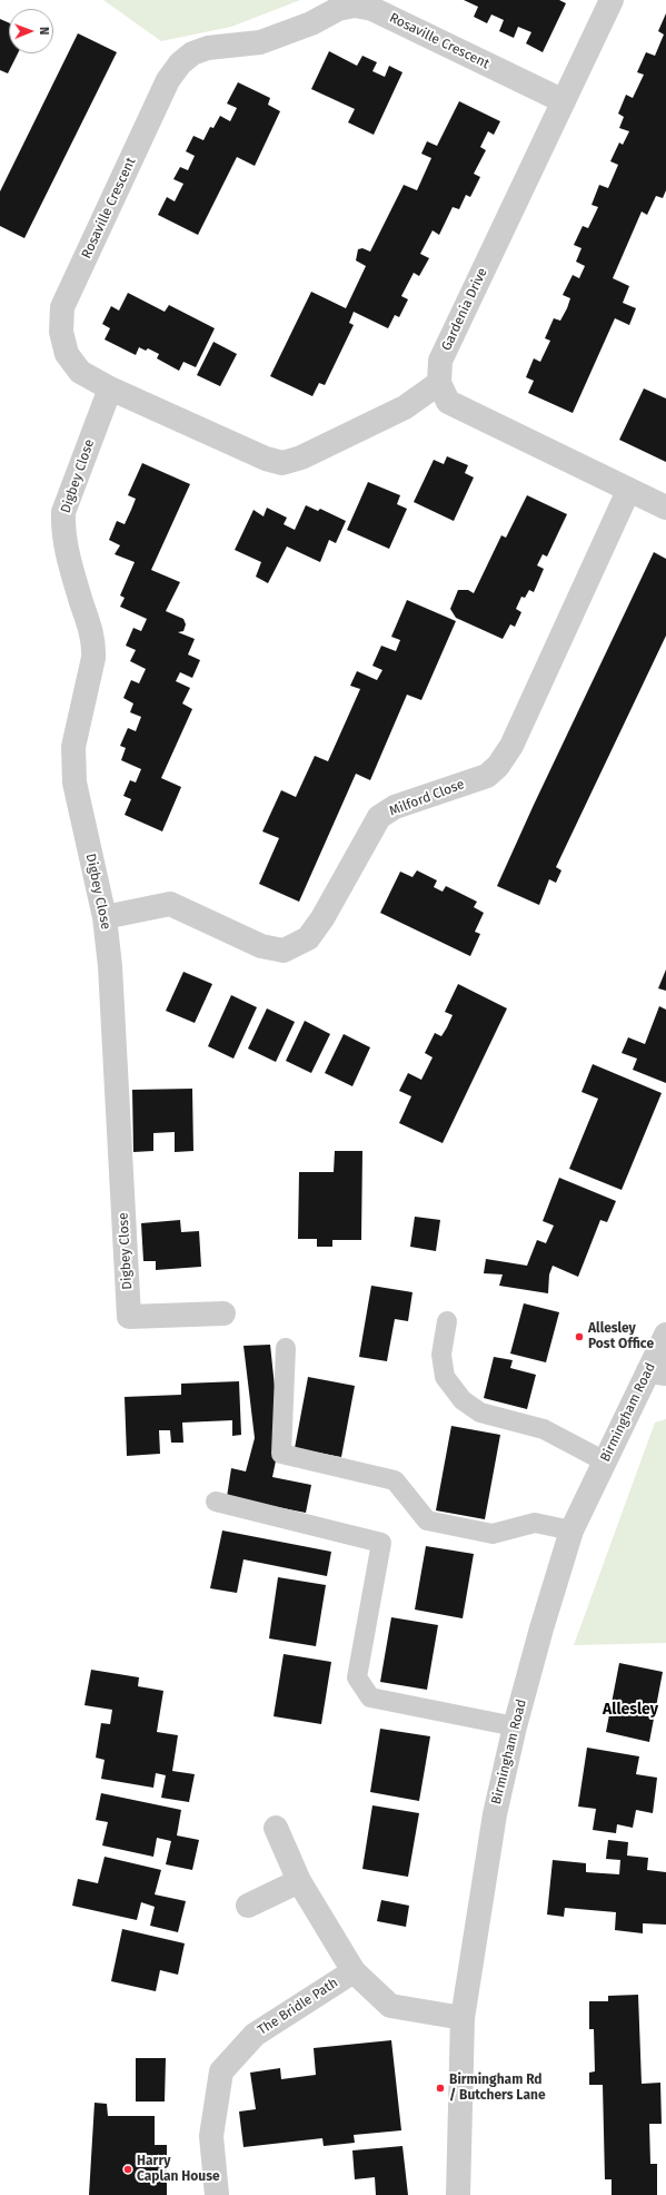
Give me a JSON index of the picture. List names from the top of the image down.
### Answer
{
  "streets": {
    "street": [
      "Rosaville Crescent",
      "Gardenia Drive",
      "Digbey Close",
      "Milford Close",
      "Birmingham Road",
      "The Bridle Path"
    ]
  },
  "crossings": [
    ["Rosaville Crescent", "Gardenia Drive"],
    ["Rosaville Crescent", "Digbey Close"],
    ["Digbey Close", "Milford Close"]
  ],
  "districts": ["Allesley"],
  "places": ["Allesley Post Office", "Birmingham Rd / Butchers Lane", "Harry Caplan House"],
  "north": "right"
}
